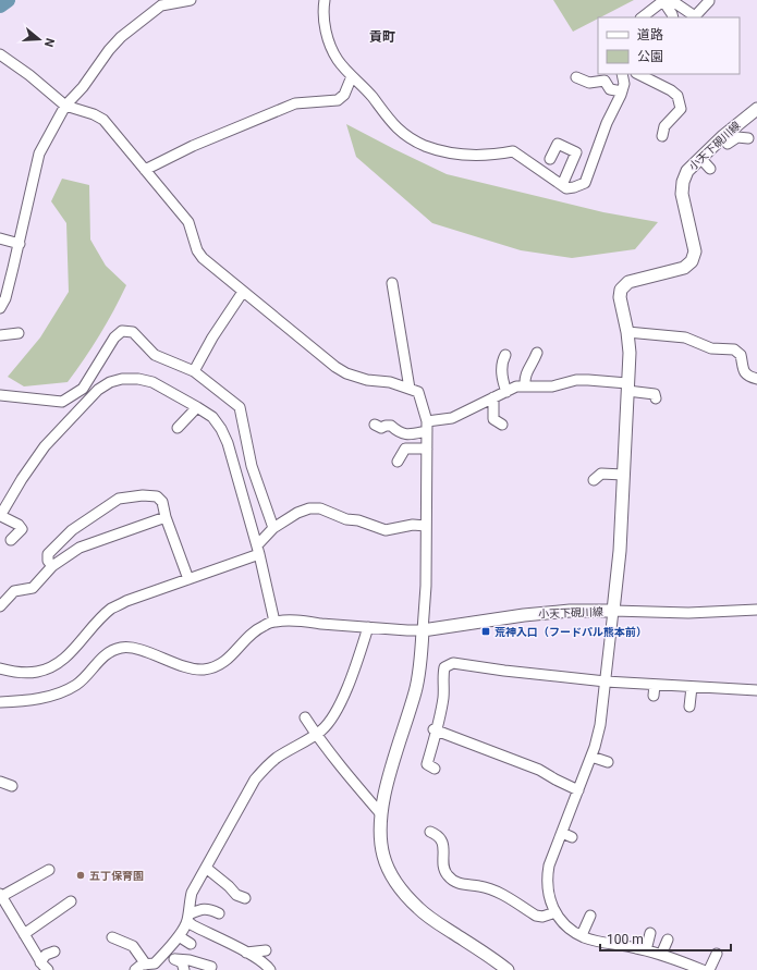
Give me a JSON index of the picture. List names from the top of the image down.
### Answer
{
  "streets": {
    "main road": ["小天下硯川線"]
  },
  "districts": ["貢町"],
  "places": {
    "transit": ["荒神入口（フードパル熊本前）"],
    "other": ["五丁保育園"]
  },
  "legend": ["道路", "公園"],
  "scale_bar": "100 m",
  "north": "right"
}
